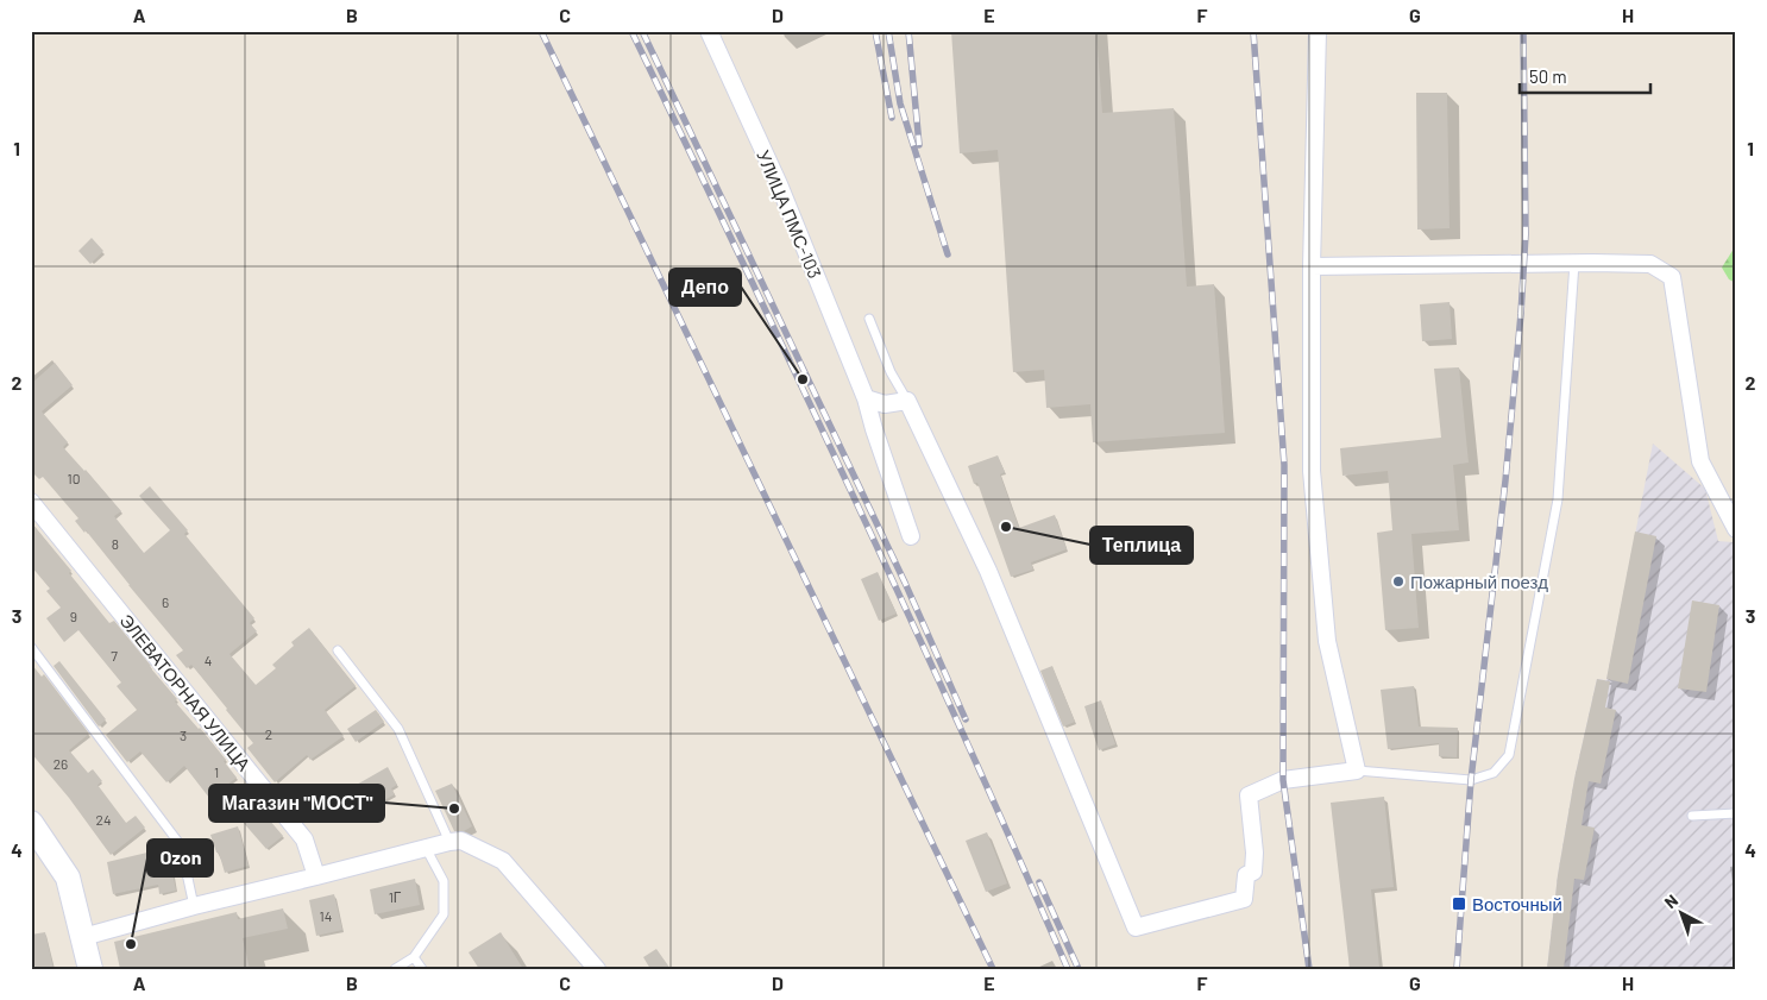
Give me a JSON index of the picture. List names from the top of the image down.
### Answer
{
  "streets": {
    "street": ["УЛИЦА ПМС-103", "ЭЛЕВАТОРНАЯ УЛИЦА"]
  },
  "places": {
    "other": [
      "Депо",
      "Теплица",
      "Пожарный поезд",
      "Магазин \"МОСТ\"",
      "Ozon"
    ],
    "transit": ["Восточный"]
  },
  "house_numbers": [
    "10",
    "8",
    "6",
    "9",
    "7",
    "4",
    "2",
    "3",
    "26",
    "1",
    "24",
    "1Г",
    "14"
  ],
  "scale_bar": "50 m",
  "north": "top left",
  "grid": {
    "columns": [
      "A",
      "B",
      "C",
      "D",
      "E",
      "F",
      "G",
      "H"
    ],
    "rows": [
      "1",
      "2",
      "3",
      "4"
    ]
  }
}
